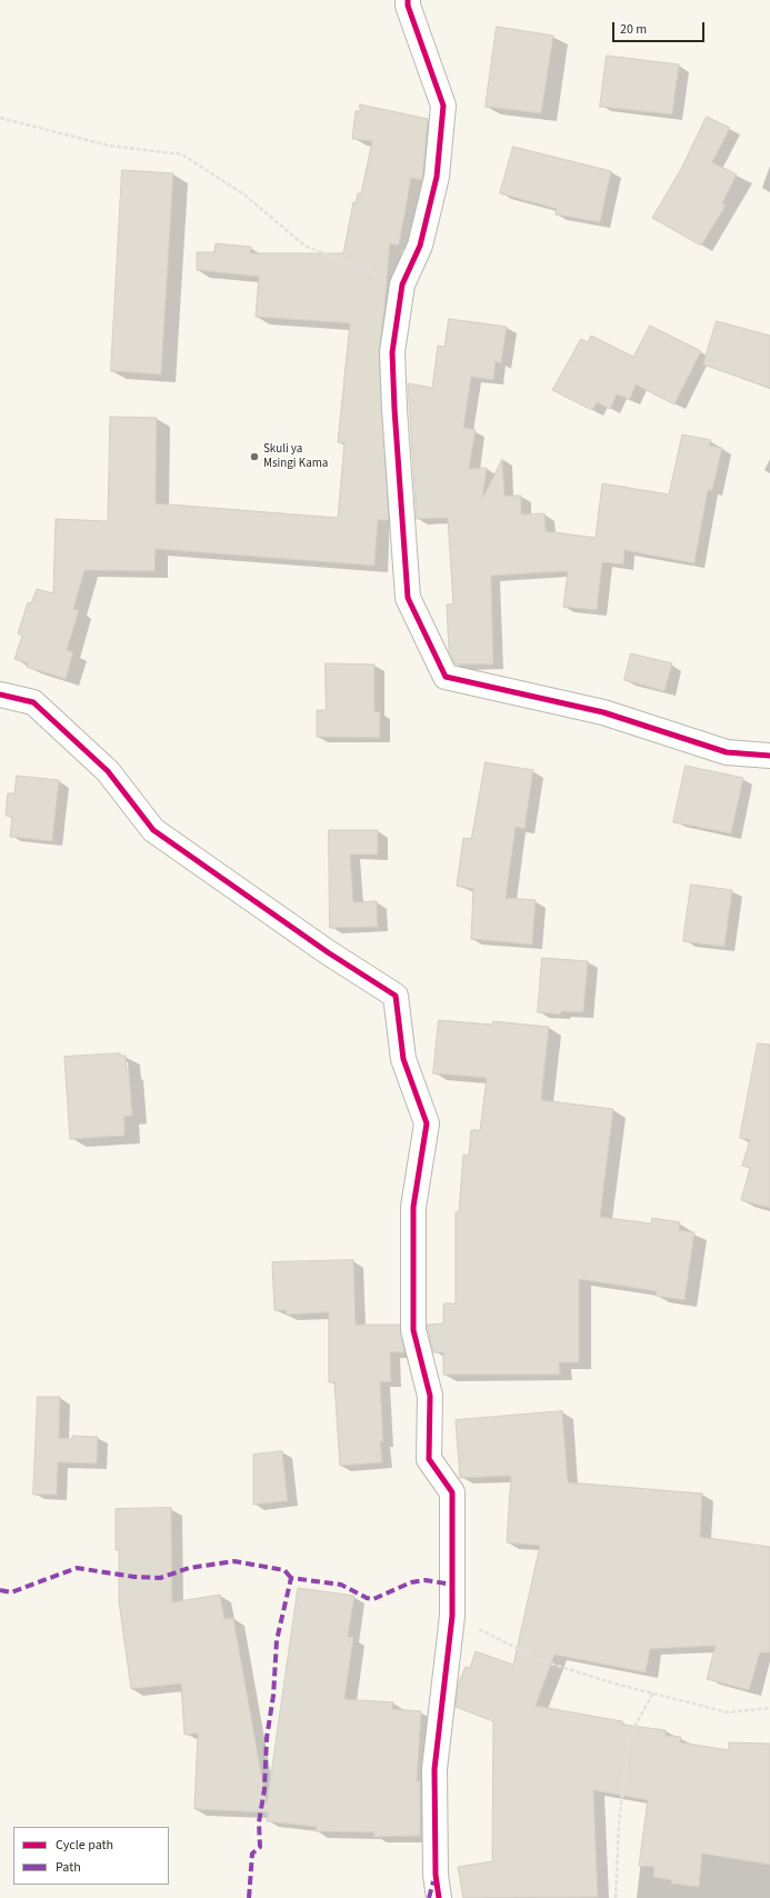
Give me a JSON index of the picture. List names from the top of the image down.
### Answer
{
  "places": ["Skuli ya Msingi Kama"],
  "legend": ["Cycle path", "Path"],
  "scale_bar": "20 m"
}
